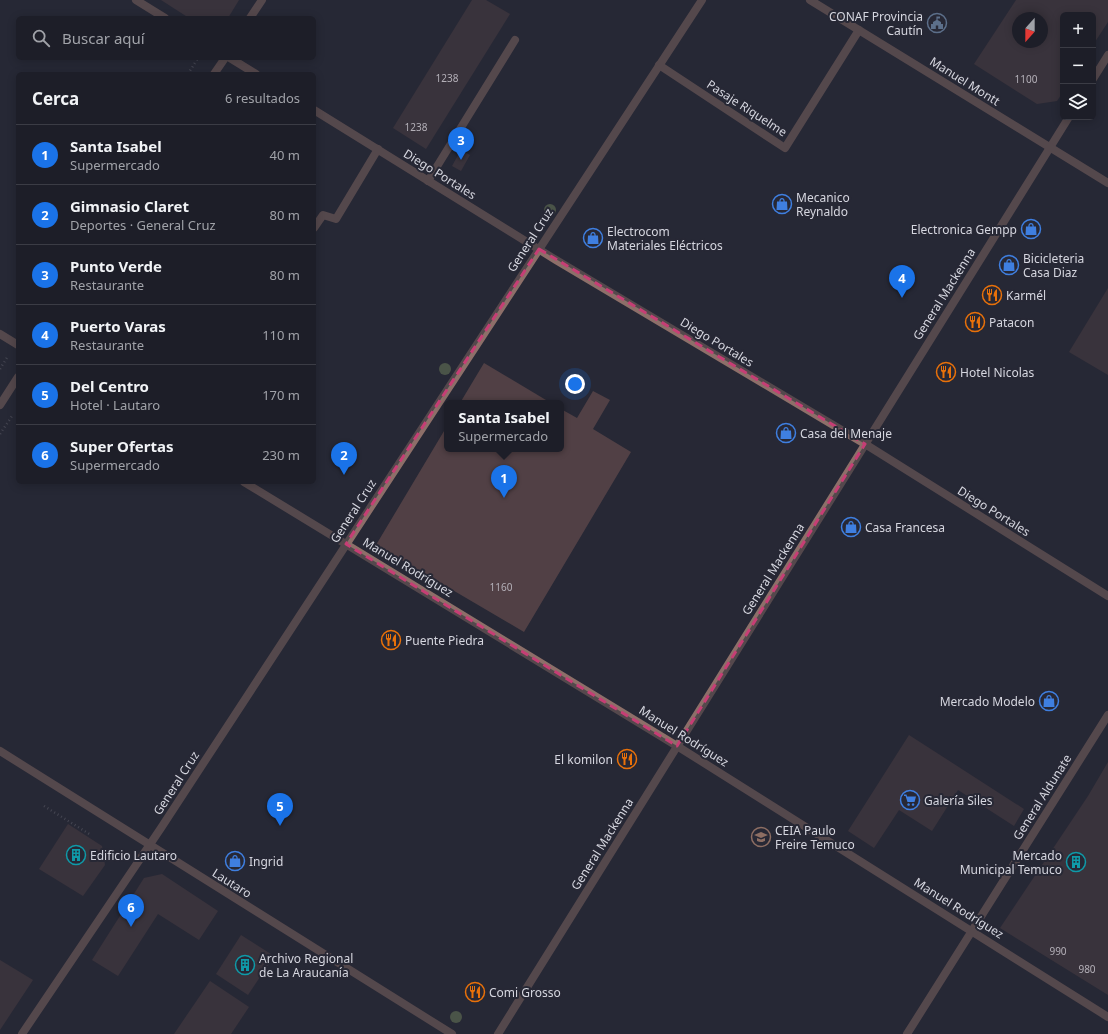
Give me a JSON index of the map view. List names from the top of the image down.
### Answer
{
  "streets": {
    "street": [
      "Manuel Montt",
      "Pasaje Riquelme",
      "Diego Portales",
      "General Cruz",
      "General Mackenna",
      "Manuel Rodríguez",
      "General Aldunate",
      "Lautaro"
    ]
  },
  "crossings": [
    ["Manuel Montt", "Pasaje Riquelme"],
    ["Manuel Montt", "General Mackenna"],
    ["Pasaje Riquelme", "General Cruz"],
    ["Diego Portales", "General Cruz"],
    ["Diego Portales", "General Mackenna"],
    ["General Cruz", "Manuel Rodríguez"],
    ["General Cruz", "Lautaro"],
    ["General Mackenna", "Manuel Rodríguez"],
    ["Manuel Rodríguez", "General Aldunate"]
  ],
  "places": {
    "public building": ["CONAF Provincia Cautín"],
    "shop": [
      "Mecanico Reynaldo",
      "Electronica Gempp",
      "Electrocom Materiales Eléctricos",
      "Bicicleteria Casa Diaz",
      "Casa del Menaje",
      "Casa Francesa",
      "Mercado Modelo",
      "Ingrid"
    ],
    "restaurant": [
      "Karmél",
      "Patacon",
      "Hotel Nicolas",
      "Puente Piedra",
      "El komilon",
      "Comi Grosso"
    ],
    "supermarket": ["Galería Siles"],
    "school or university": ["CEIA Paulo Freire Temuco"],
    "building": ["Edificio Lautaro", "Mercado Municipal Temuco", "Archivo Regional de La Araucanía"]
  },
  "house_numbers": [
    "1238",
    "1100",
    "1238",
    "1160",
    "990",
    "980"
  ],
  "north": "bottom",
  "page": {
    "map_buttons": ["+", "−"],
    "search": "Buscar aquí",
    "heading": ["Cerca", "6 resultados"],
    "list": [
      {
        "mark": "1",
        "name": "Santa Isabel",
        "note": "Supermercado",
        "value": "40 m"
      },
      {
        "mark": "2",
        "name": "Gimnasio Claret",
        "note": "Deportes · General Cruz",
        "value": "80 m"
      },
      {
        "mark": "3",
        "name": "Punto Verde",
        "note": "Restaurante",
        "value": "80 m"
      },
      {
        "mark": "4",
        "name": "Puerto Varas",
        "note": "Restaurante",
        "value": "110 m"
      },
      {
        "mark": "5",
        "name": "Del Centro",
        "note": "Hotel · Lautaro",
        "value": "170 m"
      },
      {
        "mark": "6",
        "name": "Super Ofertas",
        "note": "Supermercado",
        "value": "230 m"
      }
    ],
    "pins": [
      "3",
      "4",
      "2",
      "1",
      "5",
      "6"
    ],
    "popup": ["Santa Isabel", "Supermercado"]
  }
}
